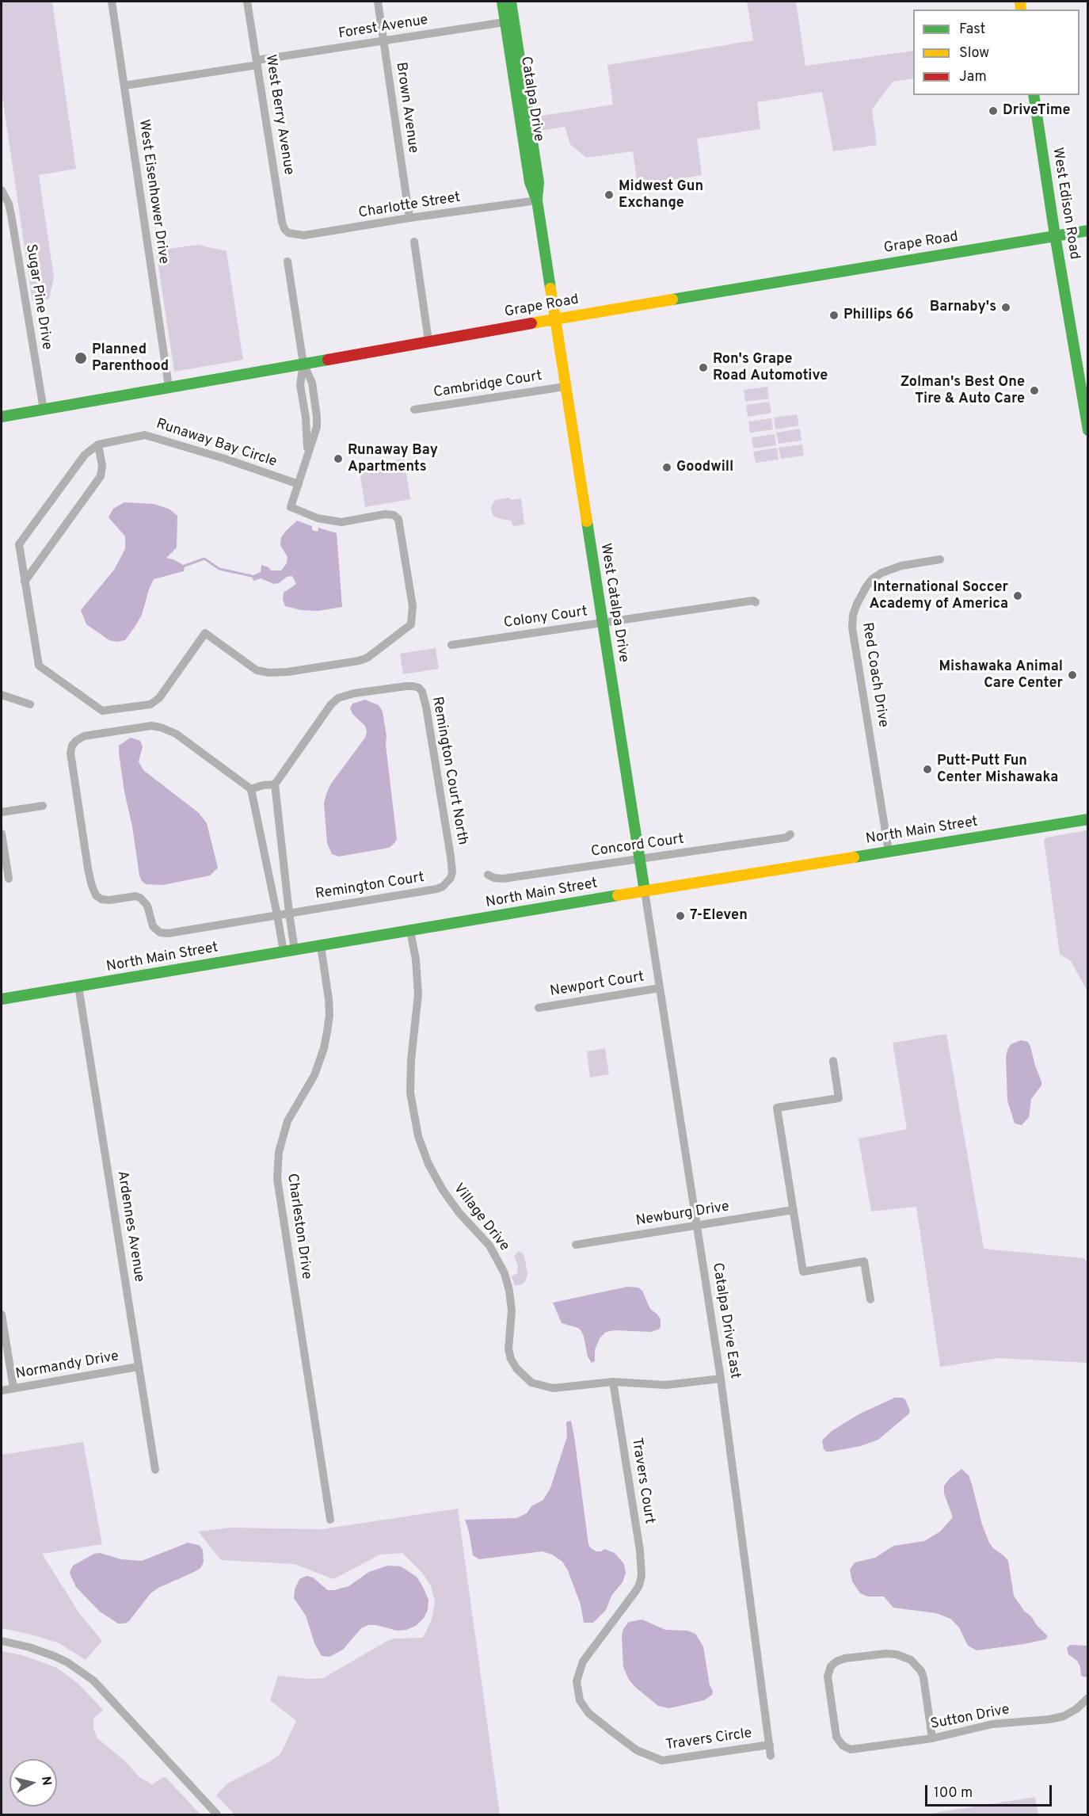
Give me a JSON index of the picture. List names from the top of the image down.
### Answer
{
  "streets": {
    "main road": [
      "Catalpa Drive",
      "West Edison Road",
      "Grape Road",
      "West Catalpa Drive",
      "North Main Street"
    ],
    "street": [
      "Forest Avenue",
      "Brown Avenue",
      "West Berry Avenue",
      "West Eisenhower Drive",
      "Charlotte Street",
      "Sugar Pine Drive",
      "Cambridge Court",
      "Runaway Bay Circle",
      "Colony Court",
      "Red Coach Drive",
      "Remington Court North",
      "Concord Court",
      "Remington Court",
      "Newport Court",
      "Newburg Drive",
      "Village Drive",
      "Ardennes Avenue",
      "Charleston Drive",
      "Catalpa Drive East",
      "Normandy Drive",
      "Travers Court",
      "Sutton Drive",
      "Travers Circle"
    ]
  },
  "crossings": [
    ["Forest Avenue", "Catalpa Drive"],
    ["Forest Avenue", "Brown Avenue"],
    ["Forest Avenue", "West Berry Avenue"],
    ["Forest Avenue", "West Eisenhower Drive"],
    ["Catalpa Drive", "Charlotte Street"],
    ["Catalpa Drive", "Grape Road"],
    ["Catalpa Drive", "West Catalpa Drive"],
    ["Brown Avenue", "Charlotte Street"],
    ["West Berry Avenue", "Charlotte Street"],
    ["West Eisenhower Drive", "Grape Road"],
    ["West Edison Road", "Grape Road"],
    ["Grape Road", "Sugar Pine Drive"],
    ["Grape Road", "West Catalpa Drive"],
    ["Cambridge Court", "West Catalpa Drive"],
    ["West Catalpa Drive", "Colony Court"],
    ["West Catalpa Drive", "North Main Street"],
    ["West Catalpa Drive", "Concord Court"],
    ["West Catalpa Drive", "Catalpa Drive East"],
    ["Red Coach Drive", "North Main Street"],
    ["Remington Court North", "Remington Court"],
    ["North Main Street", "Village Drive"],
    ["North Main Street", "Ardennes Avenue"],
    ["North Main Street", "Charleston Drive"],
    ["North Main Street", "Catalpa Drive East"],
    ["Newport Court", "Catalpa Drive East"],
    ["Newburg Drive", "Catalpa Drive East"],
    ["Village Drive", "Catalpa Drive East"],
    ["Village Drive", "Travers Court"],
    ["Ardennes Avenue", "Normandy Drive"],
    ["Catalpa Drive East", "Travers Circle"],
    ["Travers Court", "Travers Circle"]
  ],
  "places": [
    "DriveTime",
    "Midwest Gun Exchange",
    "Barnaby's",
    "Phillips 66",
    "Planned Parenthood",
    "Ron's Grape Road Automotive",
    "Zolman's Best One Tire & Auto Care",
    "Runaway Bay Apartments",
    "Goodwill",
    "International Soccer Academy of America",
    "Mishawaka Animal Care Center",
    "Putt-Putt Fun Center Mishawaka",
    "7-Eleven"
  ],
  "legend": ["Fast", "Slow", "Jam"],
  "scale_bar": "100 m",
  "north": "right"
}
